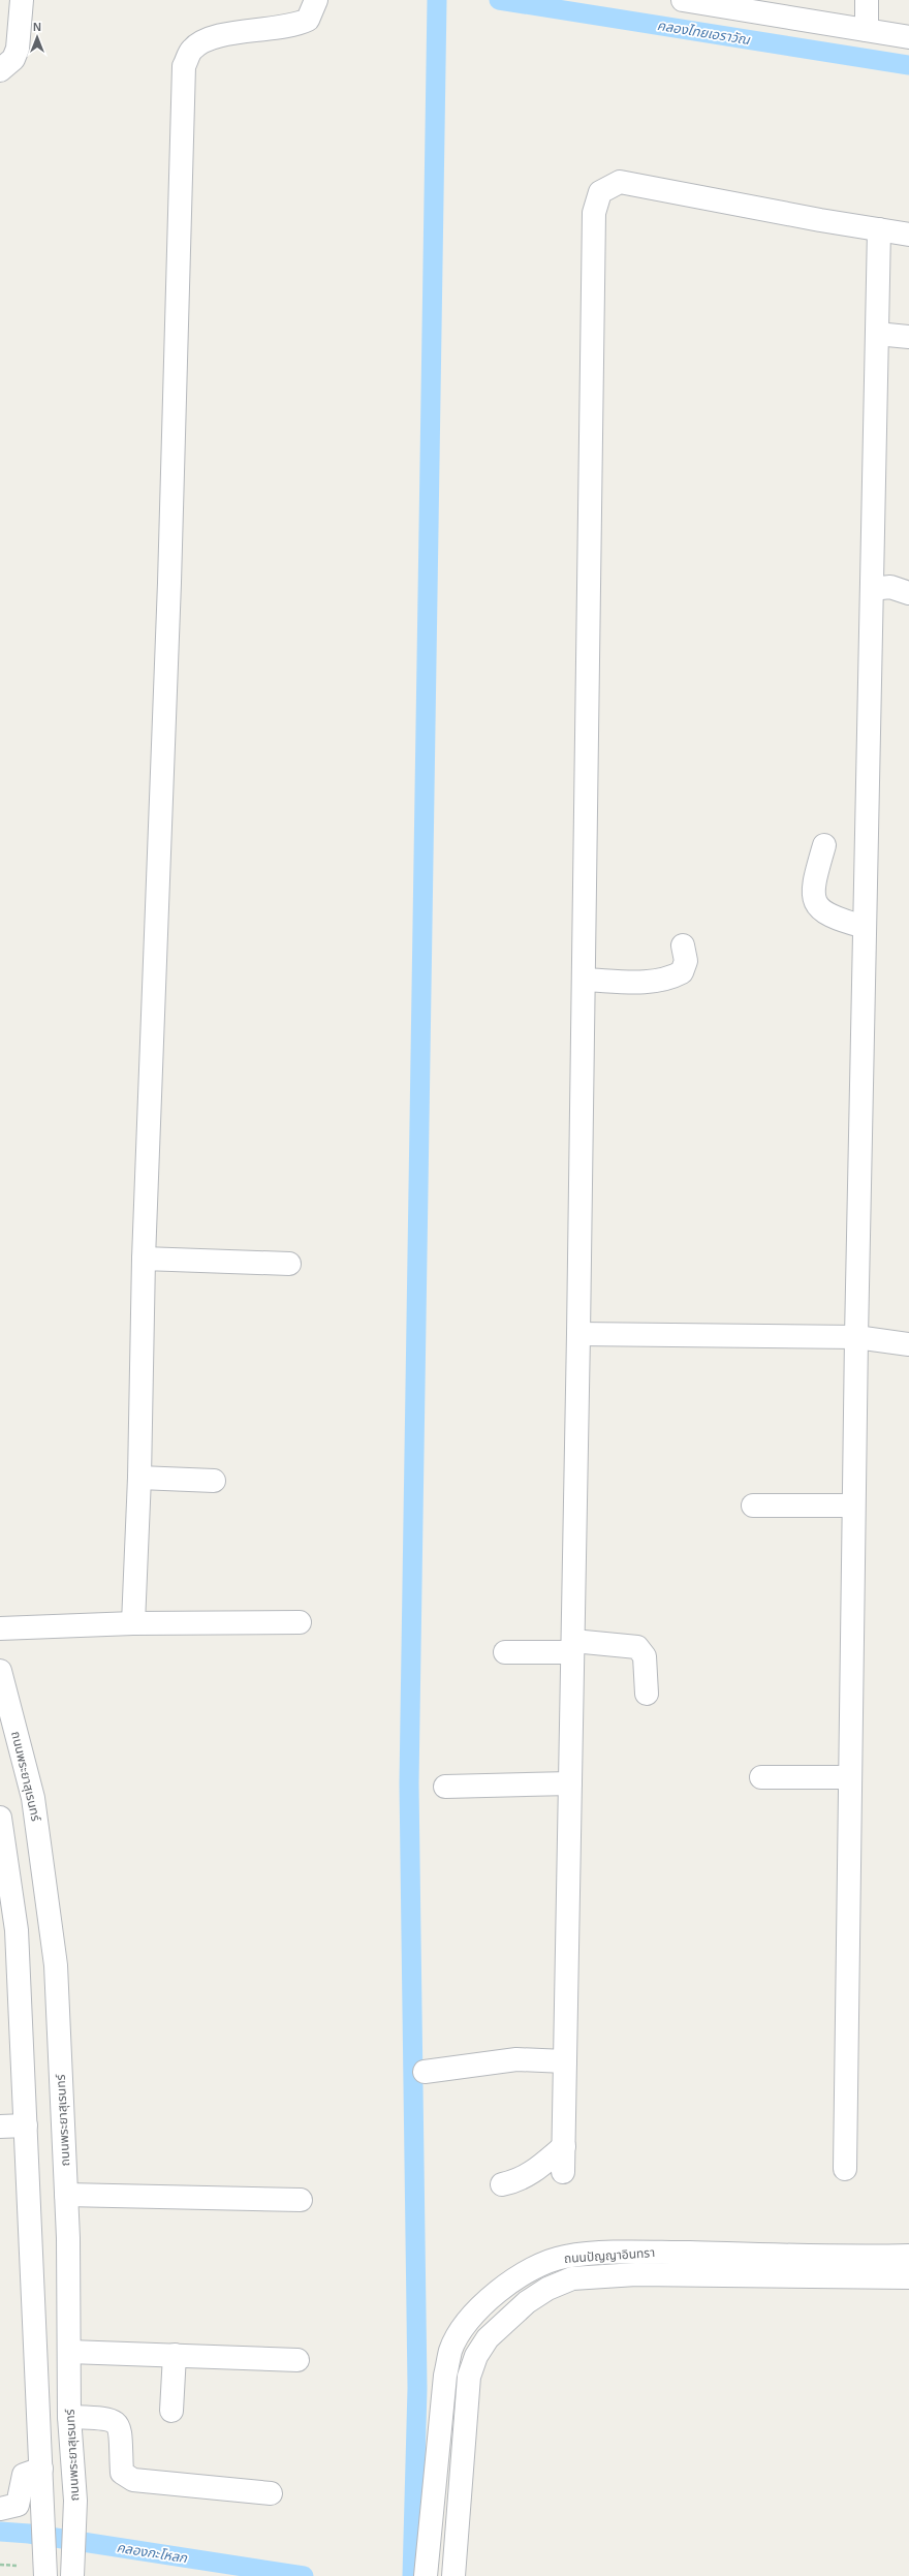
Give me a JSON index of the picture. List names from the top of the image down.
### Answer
{
  "streets": {
    "street": ["ถนนพระยาสุเรนทร์", "ถนนปัญญาอินทรา"]
  },
  "water": ["คลองไทยเอราวัณ", "คลองกะโหลก"],
  "north": "top"
}
